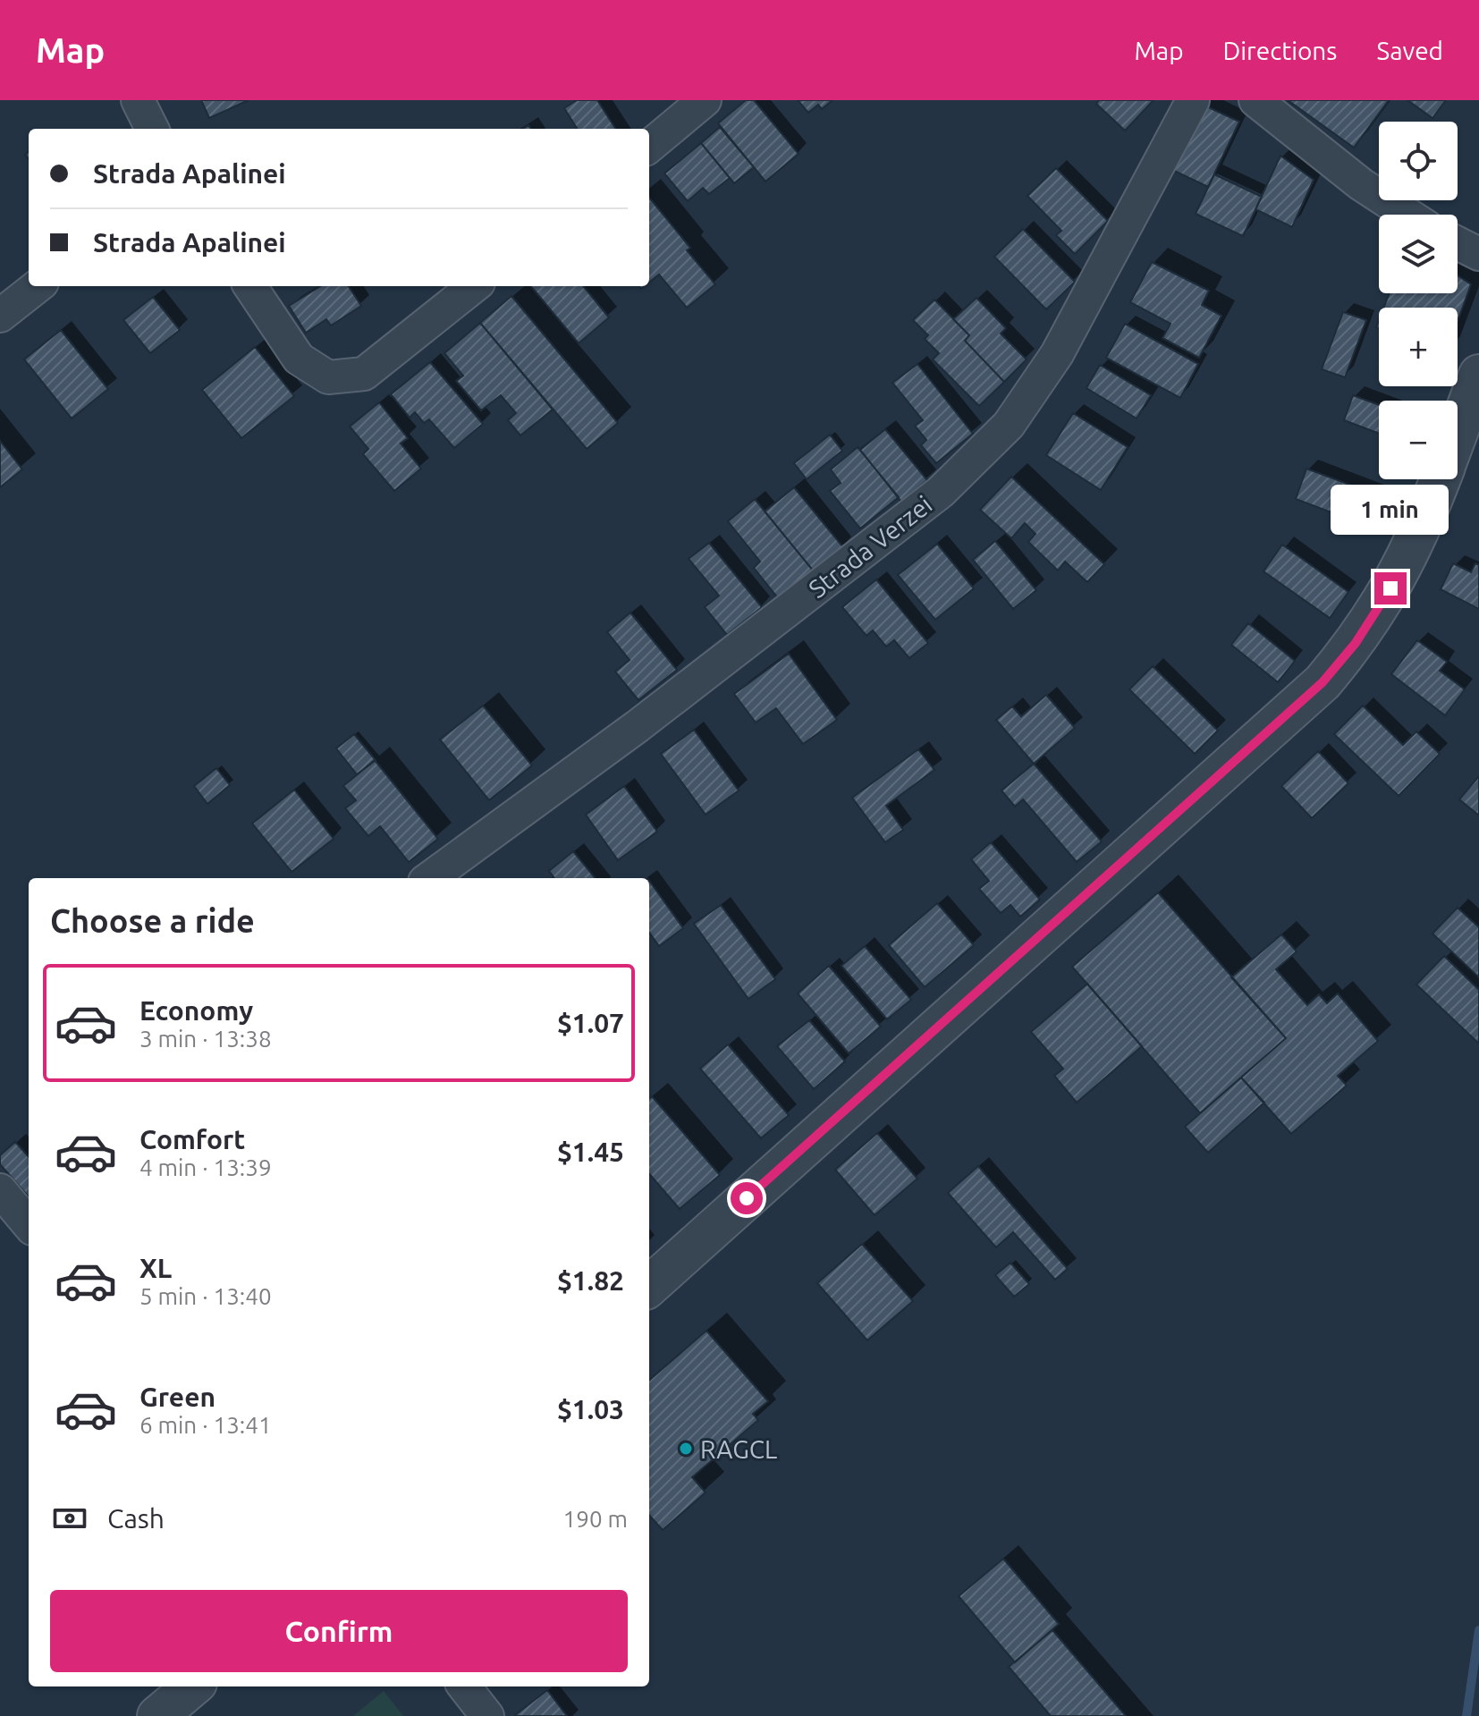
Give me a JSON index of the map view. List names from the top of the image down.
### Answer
{
  "streets": {
    "street": ["Strada Verzei"]
  },
  "places": ["RAGCL"],
  "page": {
    "header": "Map",
    "nav": ["Map", "Directions", "Saved"],
    "map_buttons": ["+", "−"],
    "banner": ["Strada Apalinei", "Strada Apalinei"],
    "bubble": "1 min",
    "heading": "Choose a ride",
    "list": [
      {
        "name": "Economy",
        "note": "3 min · 13:38",
        "value": "$1.07"
      },
      {
        "name": "Comfort",
        "note": "4 min · 13:39",
        "value": "$1.45"
      },
      {
        "name": "XL",
        "note": "5 min · 13:40",
        "value": "$1.82"
      },
      {
        "name": "Green",
        "note": "6 min · 13:41",
        "value": "$1.03"
      }
    ],
    "pay": ["Cash", "190 m"],
    "buttons": "Confirm"
  }
}
